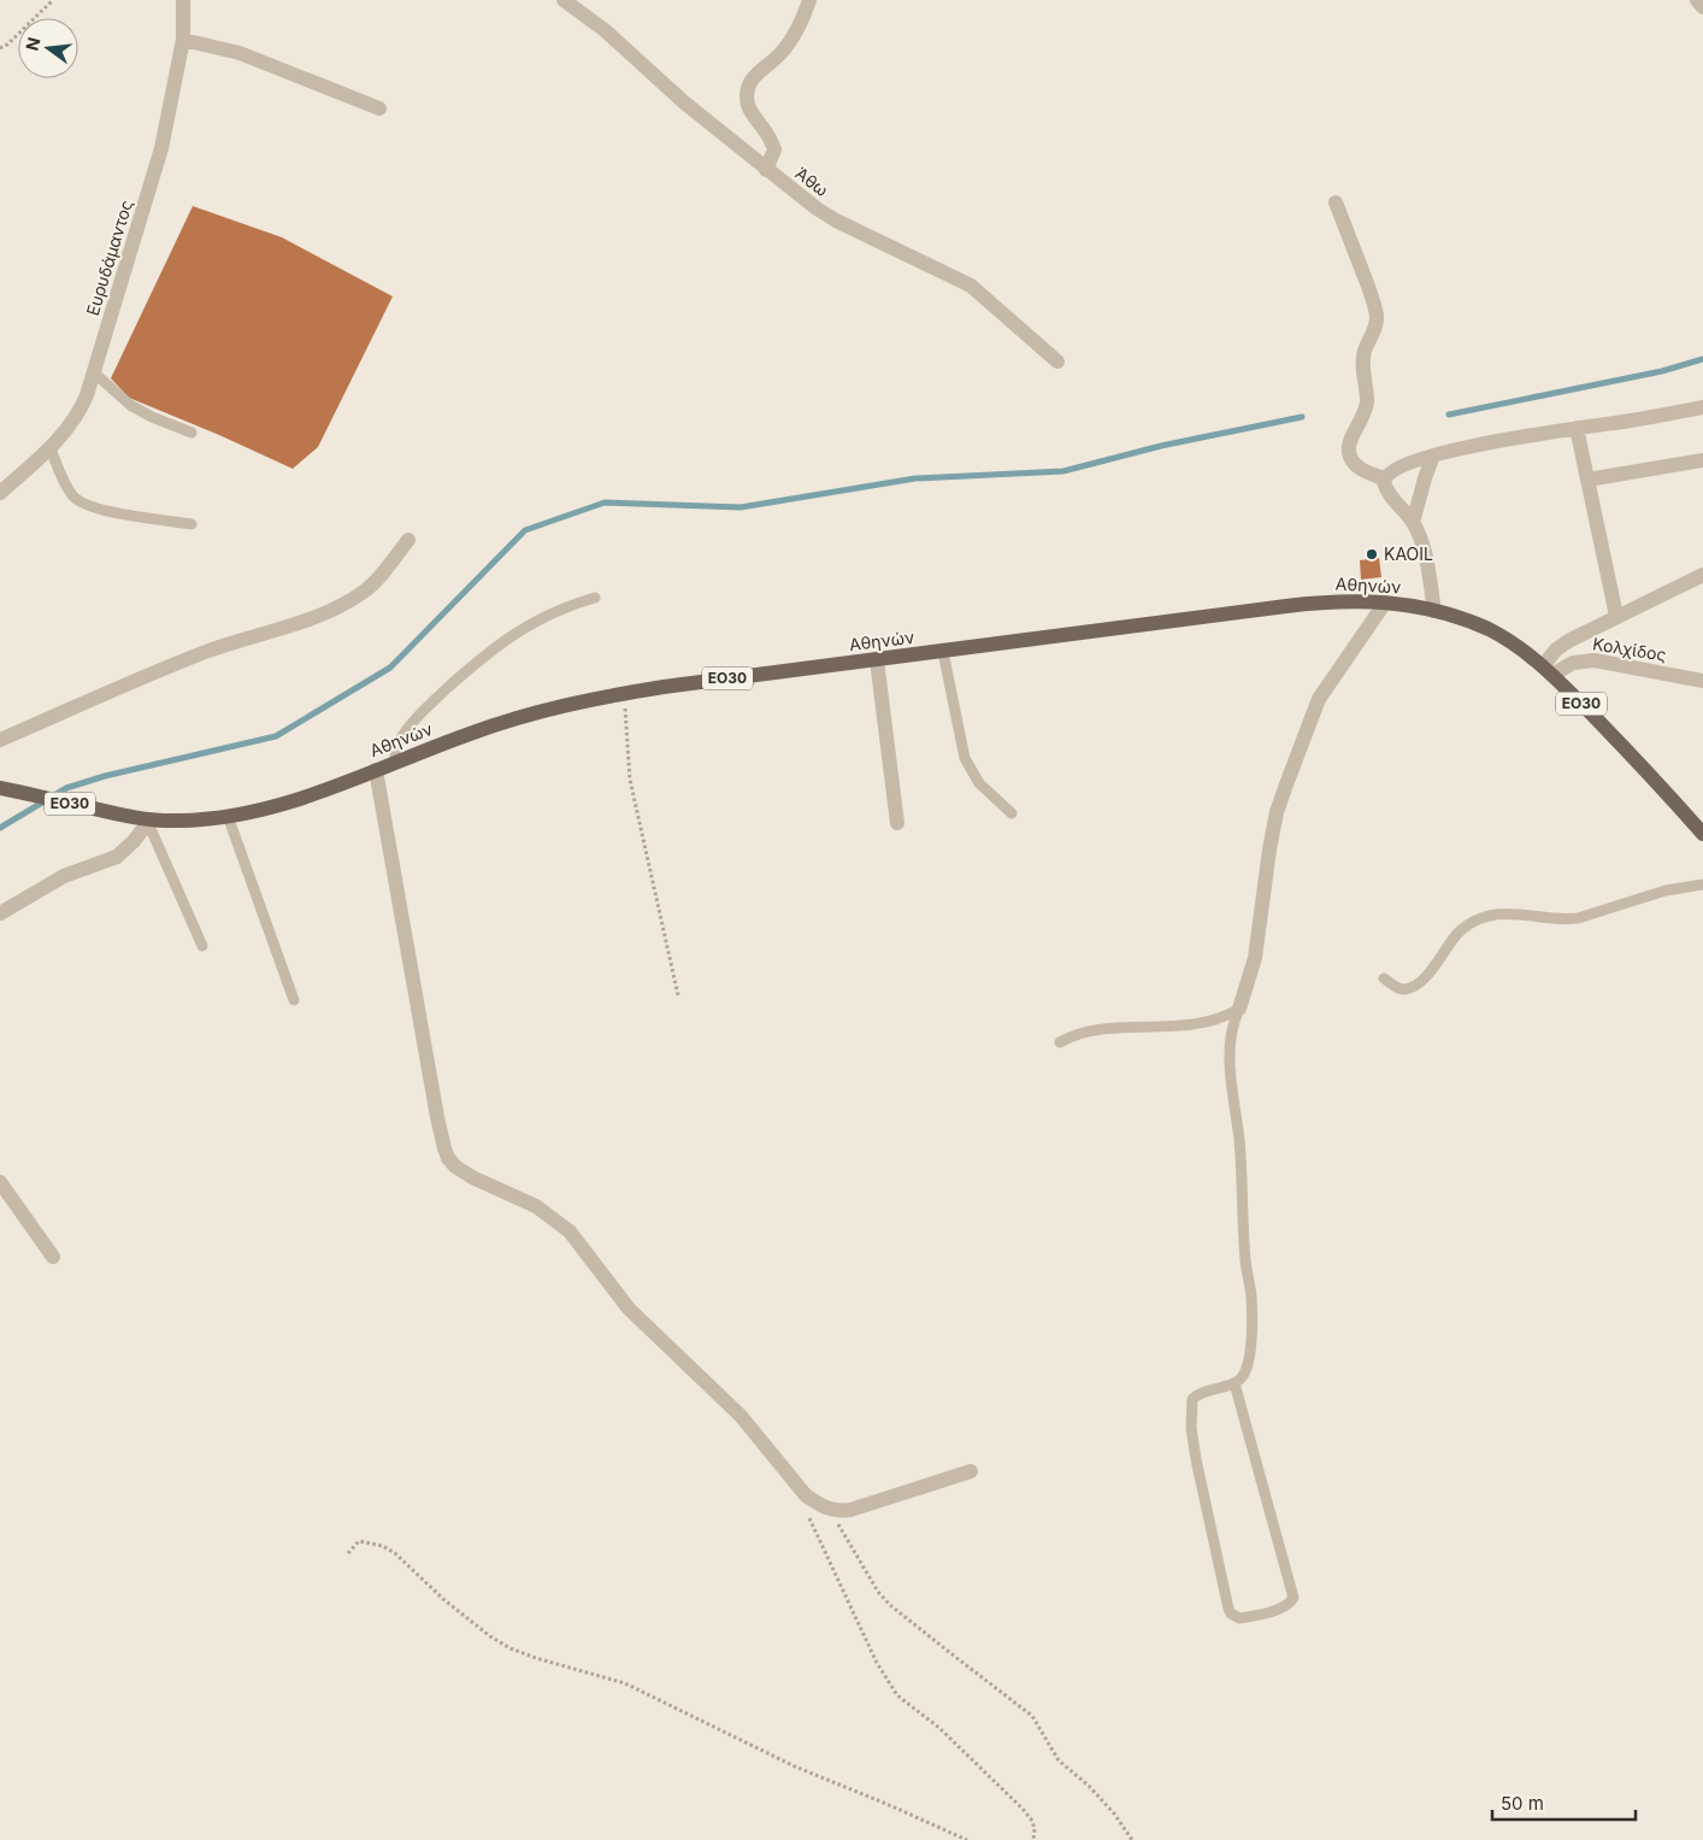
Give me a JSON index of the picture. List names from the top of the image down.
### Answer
{
  "streets": {
    "main road": ["Αθηνών", "ΕΟ30"],
    "street": ["Άθω", "Ευρυδάμαντος", "Κολχίδος"]
  },
  "crossings": [
    ["Αθηνών", "Κολχίδος"]
  ],
  "places": ["KAOIL"],
  "scale_bar": "50 m",
  "north": "left"
}
